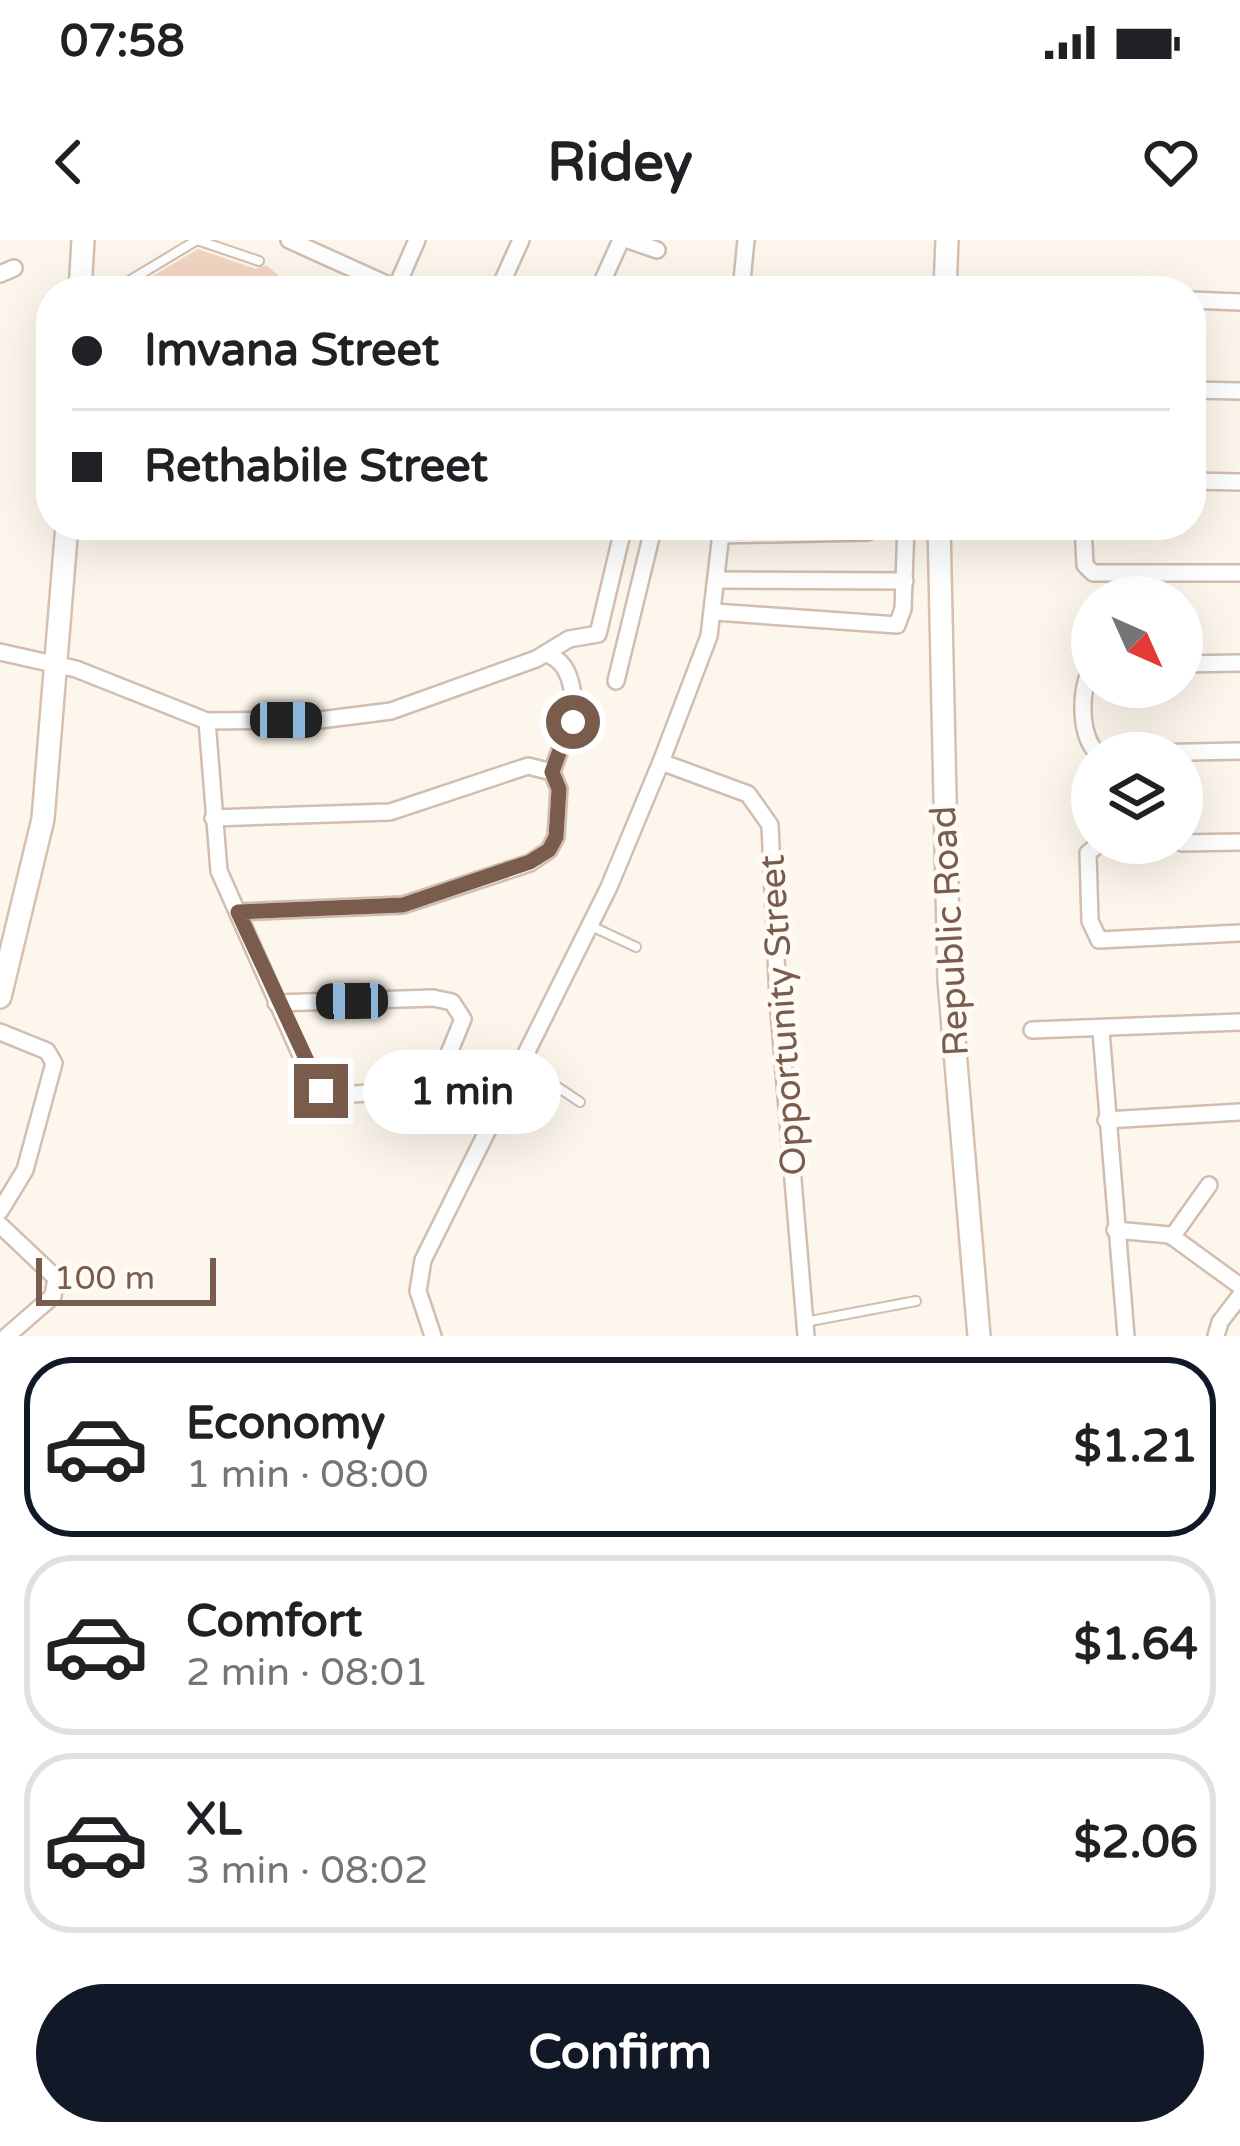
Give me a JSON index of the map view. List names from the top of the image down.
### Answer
{
  "streets": {
    "street": ["Republic Road", "Opportunity Street"]
  },
  "scale_bar": "100 m",
  "north": "bottom right",
  "page": {
    "status": "07:58",
    "header": "Ridey",
    "banner": ["Imvana Street", "Rethabile Street"],
    "bubble": "1 min",
    "scale": "100 m",
    "list": [
      {
        "name": "Economy",
        "note": "1 min · 08:00",
        "value": "$1.21"
      },
      {
        "name": "Comfort",
        "note": "2 min · 08:01",
        "value": "$1.64"
      },
      {
        "name": "XL",
        "note": "3 min · 08:02",
        "value": "$2.06"
      }
    ],
    "buttons": "Confirm"
  }
}
